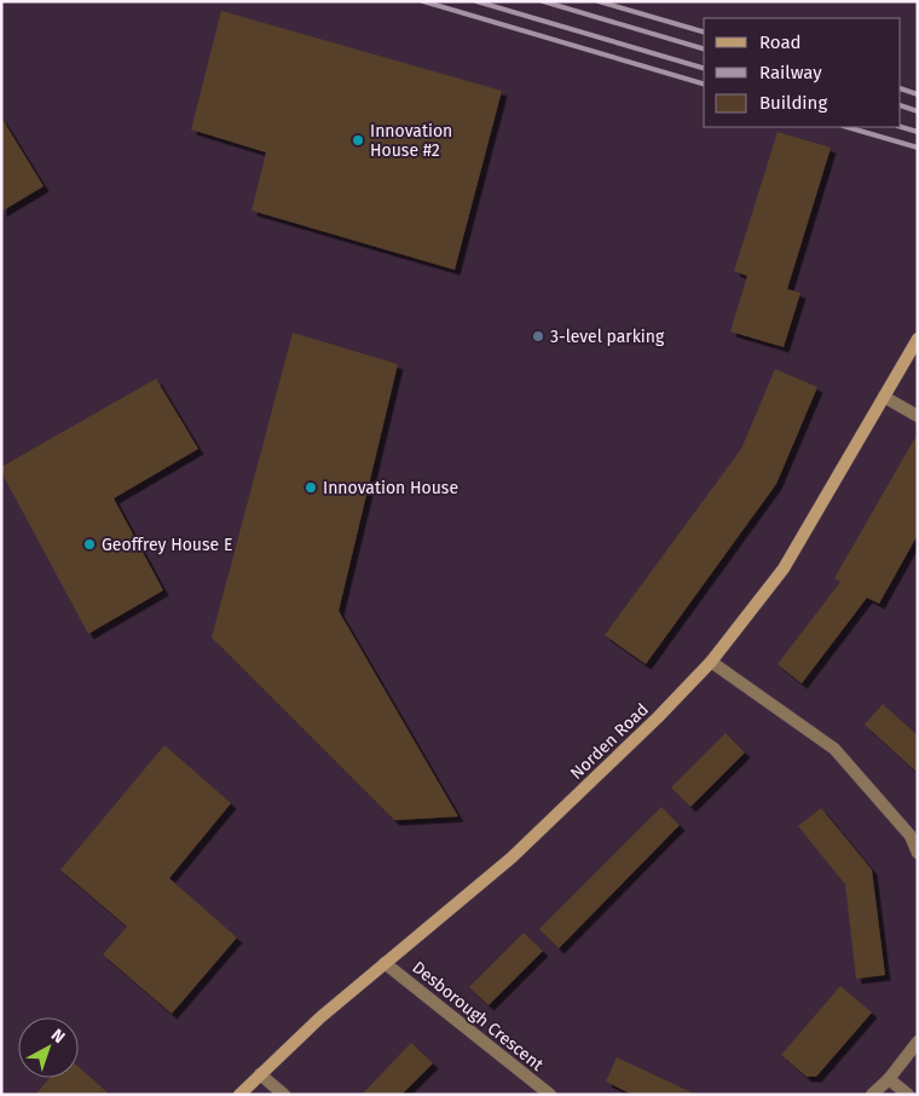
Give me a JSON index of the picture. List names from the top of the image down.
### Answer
{
  "streets": {
    "street": ["Norden Road", "Desborough Crescent"]
  },
  "crossings": [
    ["Norden Road", "Desborough Crescent"]
  ],
  "places": [
    "Innovation House #2",
    "3-level parking",
    "Innovation House",
    "Geoffrey House E"
  ],
  "legend": ["Road", "Railway", "Building"],
  "north": "top right"
}
